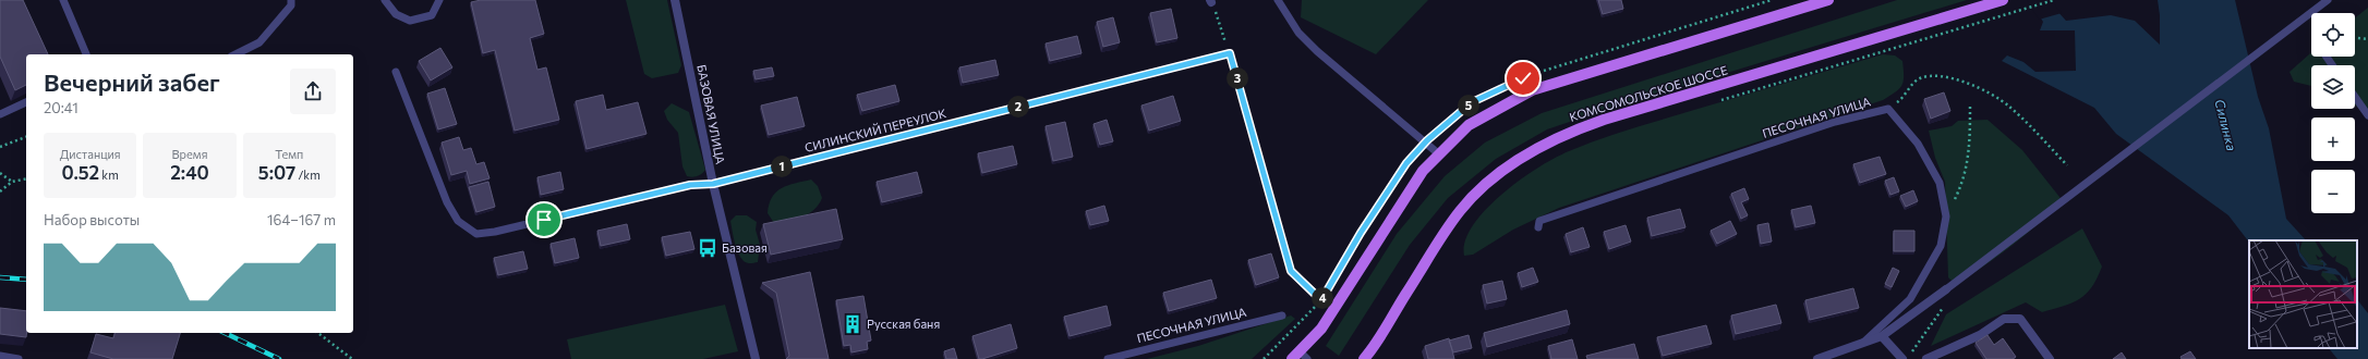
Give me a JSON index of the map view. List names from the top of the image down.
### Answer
{
  "streets": {
    "main road": ["КОМСОМОЛЬСКОЕ ШОССЕ"],
    "street": ["БАЗОВАЯ УЛИЦА"],
    "lane": ["ПЕСОЧНАЯ УЛИЦА", "СИЛИНСКИЙ ПЕРЕУЛОК"]
  },
  "crossings": [
    ["БАЗОВАЯ УЛИЦА", "СИЛИНСКИЙ ПЕРЕУЛОК"]
  ],
  "water": ["Силинка"],
  "places": {
    "bus stop": ["Базовая"],
    "building": ["Русская баня"]
  },
  "page": {
    "map_buttons": ["+", "−"],
    "heading": ["Вечерний забег", "20:41"],
    "pins": [
      "3",
      "5",
      "2",
      "1",
      "4"
    ],
    "stats": [
      ["Дистанция", "0.52 km"],
      ["Время", "2:40"],
      ["Темп", "5:07 /km"]
    ],
    "chart": ["Набор высоты", "164–167 m"]
  }
}
